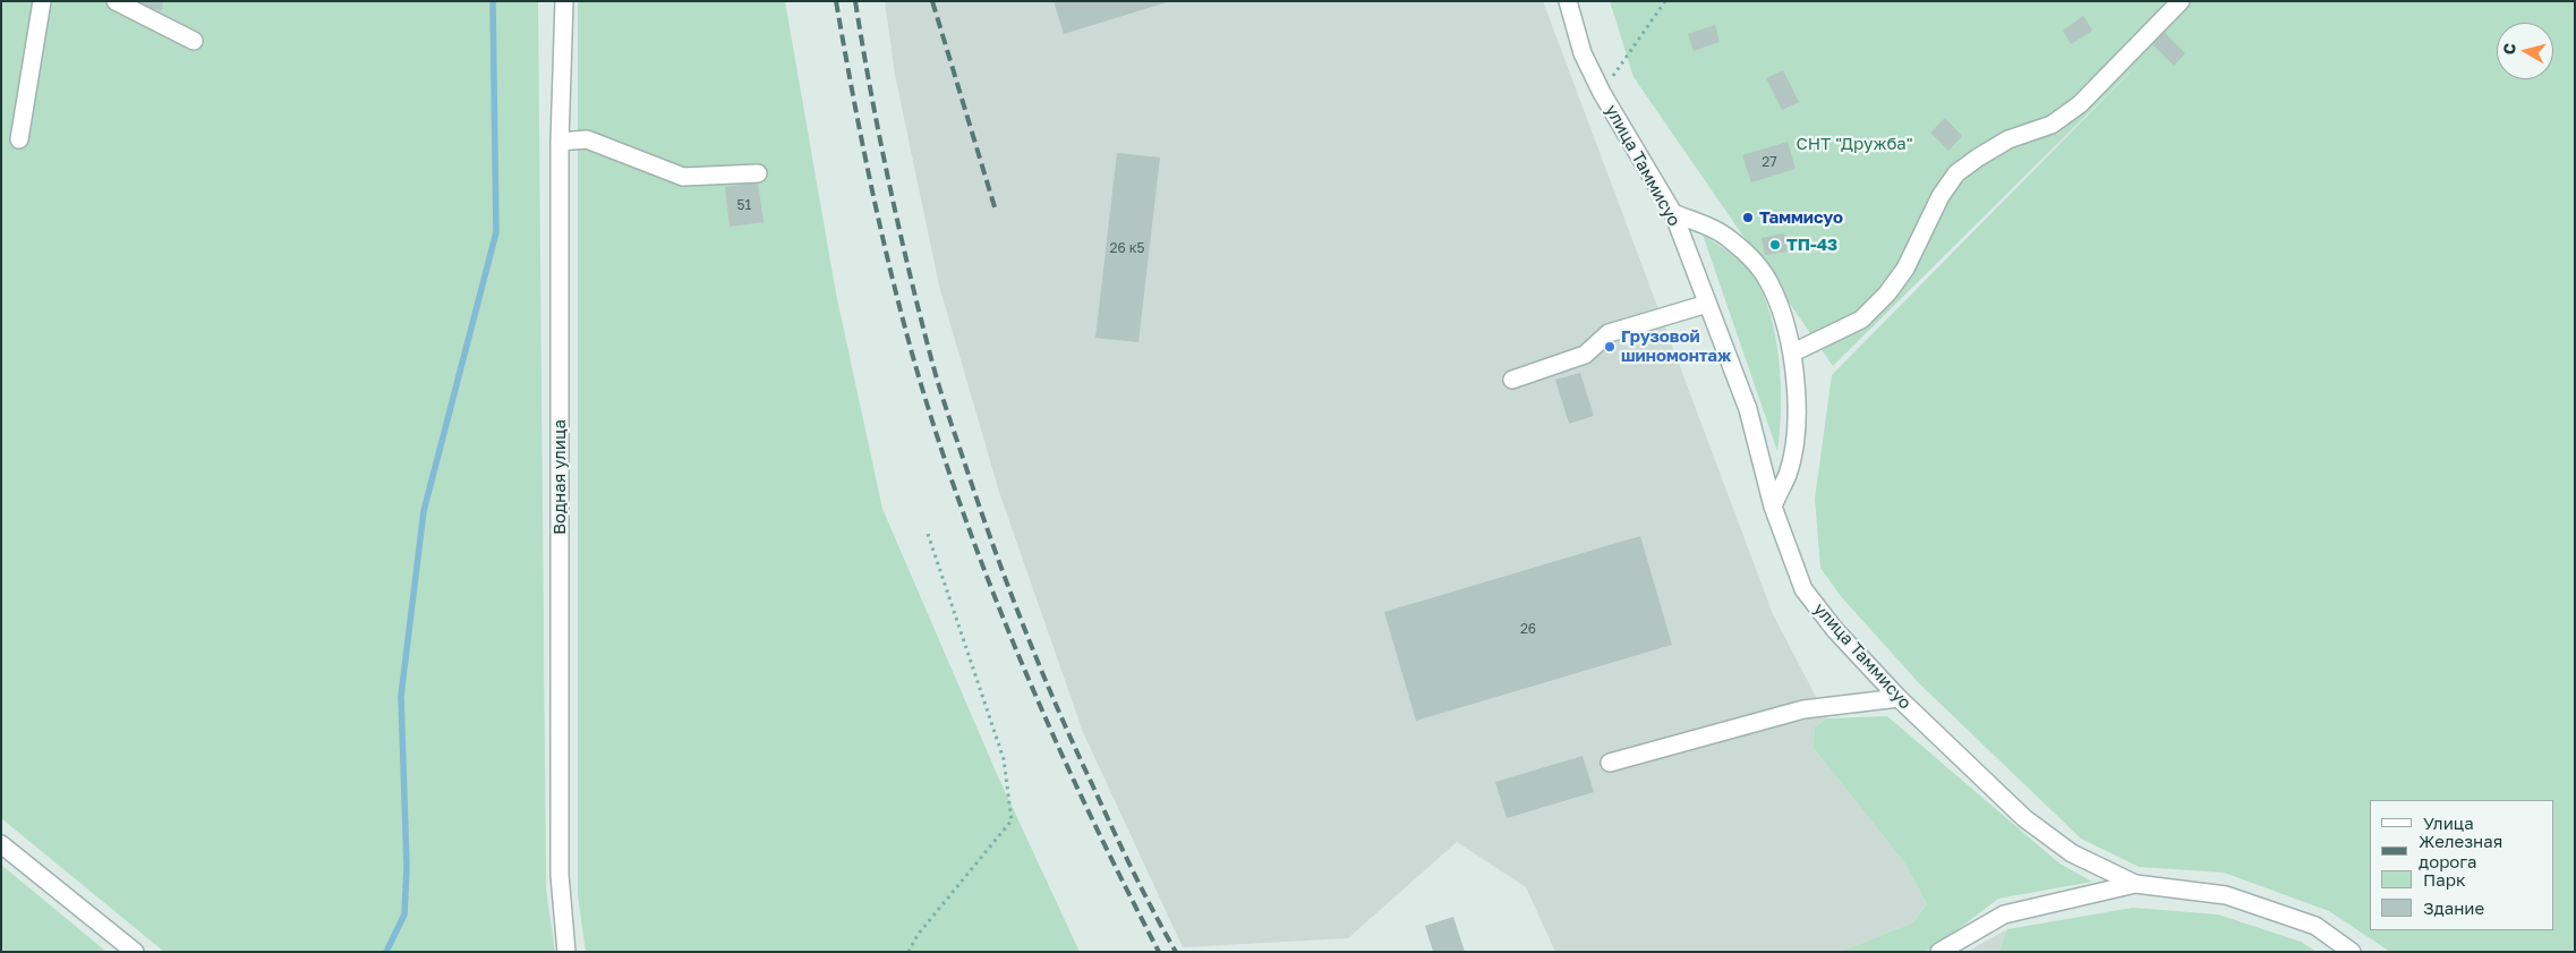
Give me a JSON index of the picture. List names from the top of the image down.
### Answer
{
  "streets": {
    "street": ["улица Таммисуо", "Водная улица"]
  },
  "parks": ["СНТ \"Дружба\""],
  "places": ["Таммисуо", "ТП-43", "Грузовой шиномонтаж"],
  "house_numbers": [
    "27",
    "51",
    "26 к5",
    "26"
  ],
  "legend": [
    "Улица",
    "Железная дорога",
    "Парк",
    "Здание"
  ],
  "north": "left"
}
